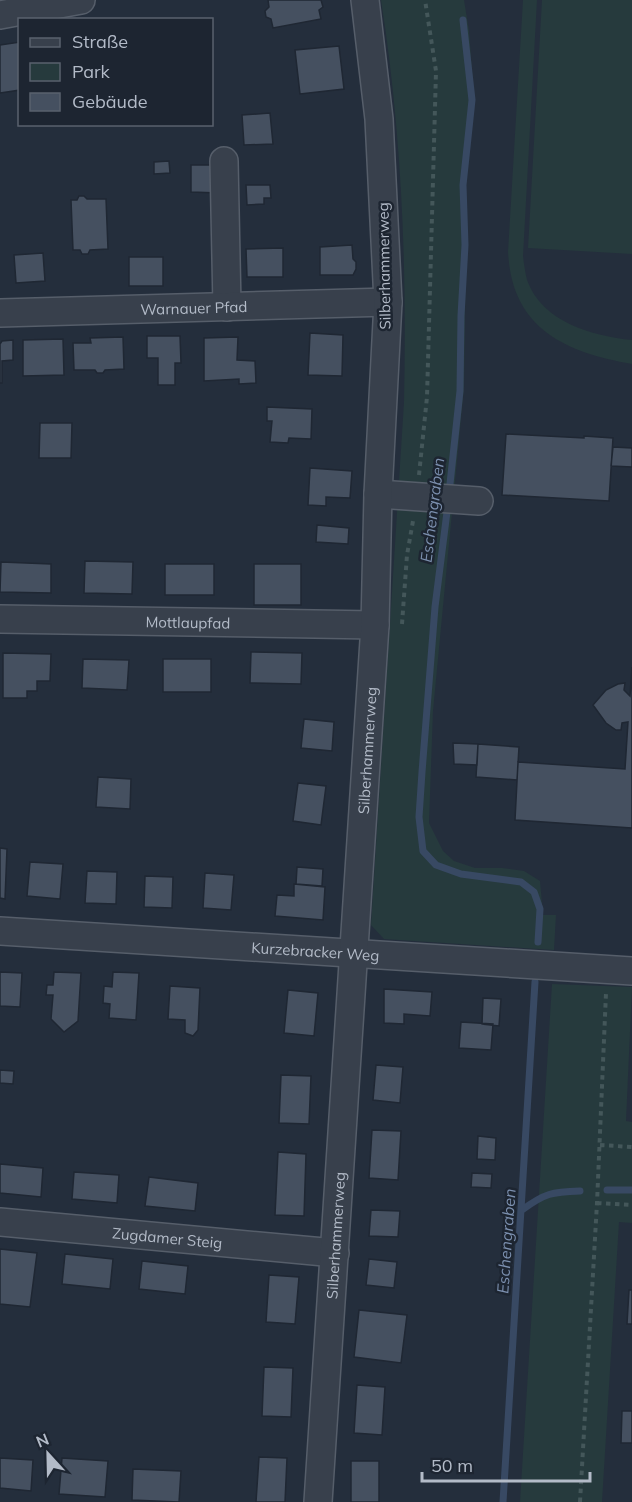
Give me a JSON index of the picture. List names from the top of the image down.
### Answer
{
  "streets": {
    "street": [
      "Silberhammerweg",
      "Warnauer Pfad",
      "Mottlaupfad",
      "Kurzebracker Weg",
      "Zugdamer Steig"
    ]
  },
  "crossings": [
    ["Silberhammerweg", "Warnauer Pfad"],
    ["Silberhammerweg", "Mottlaupfad"],
    ["Silberhammerweg", "Kurzebracker Weg"],
    ["Silberhammerweg", "Zugdamer Steig"]
  ],
  "water": ["Eschengraben"],
  "legend": ["Straße", "Park", "Gebäude"],
  "scale_bar": "50 m",
  "north": "top"
}
